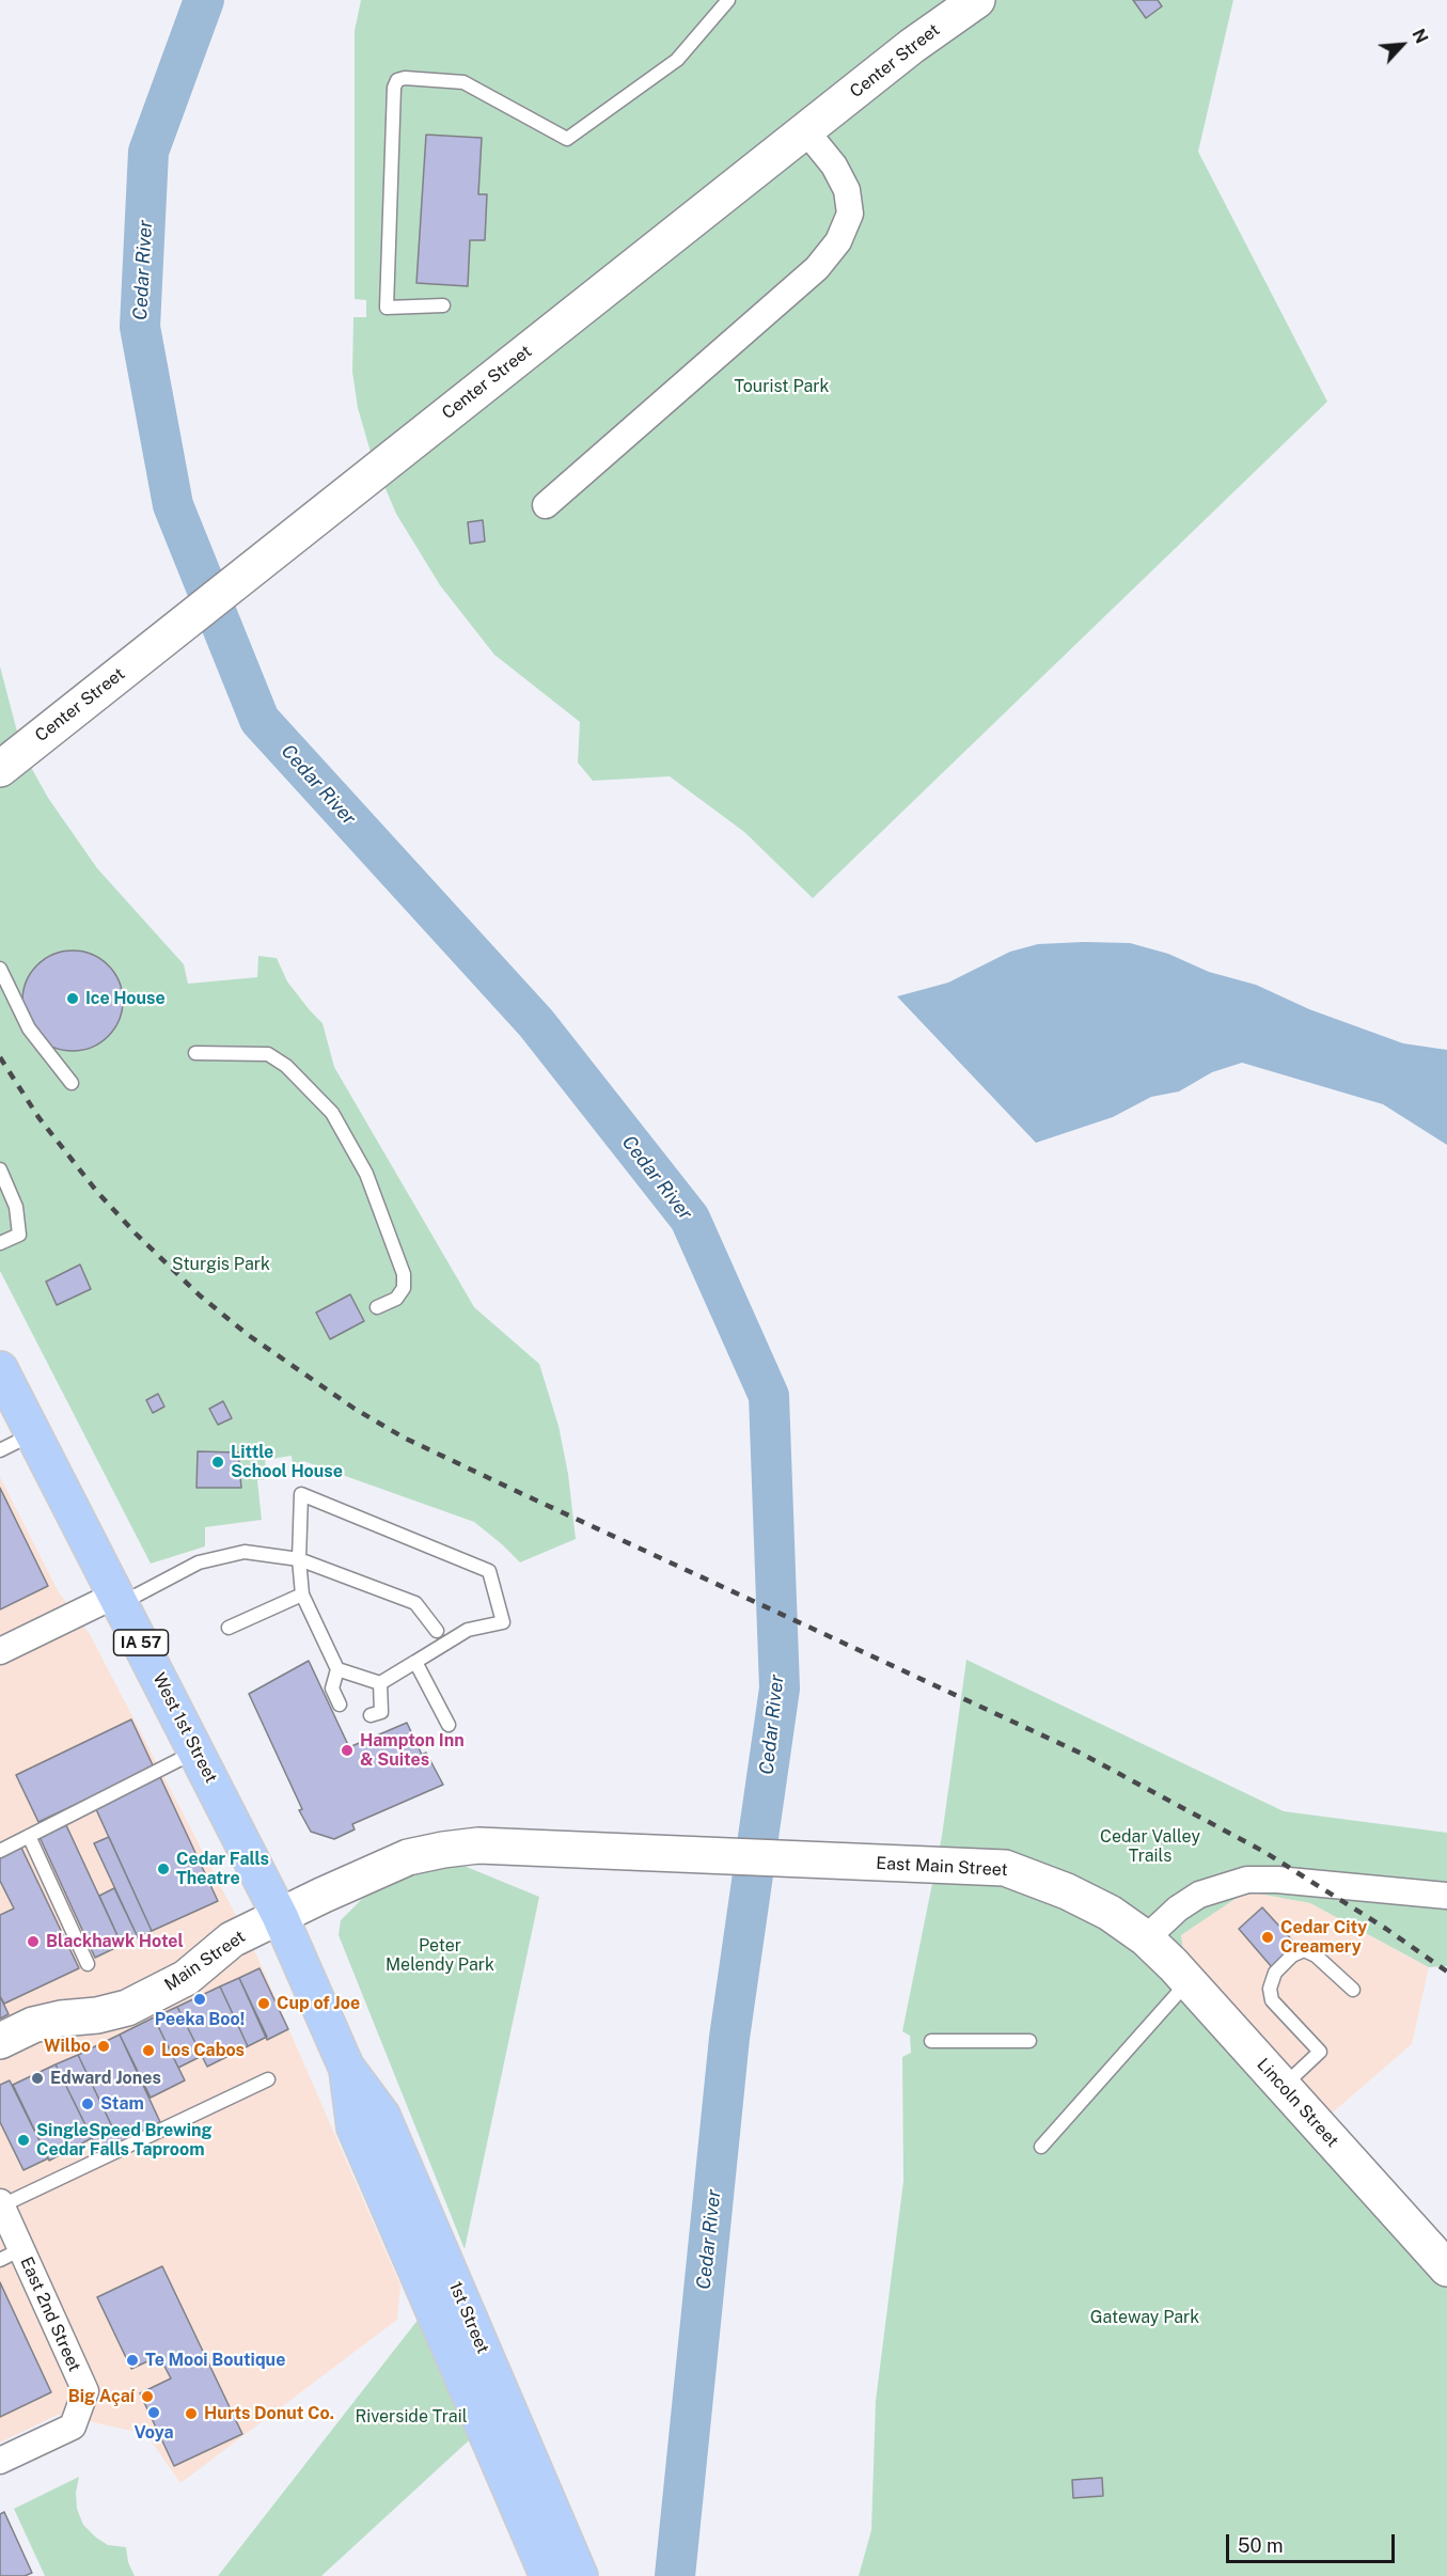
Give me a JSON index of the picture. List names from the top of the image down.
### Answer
{
  "streets": {
    "main road": [
      "Center Street",
      "IA 57",
      "West 1st Street",
      "East Main Street",
      "Main Street",
      "Lincoln Street",
      "1st Street"
    ],
    "street": ["East 2nd Street"]
  },
  "crossings": [
    ["West 1st Street", "Main Street"],
    ["West 1st Street", "1st Street"],
    ["East Main Street", "Main Street"],
    ["East Main Street", "Lincoln Street"],
    ["Main Street", "1st Street"]
  ],
  "water": ["Cedar River"],
  "parks": [
    "Tourist Park",
    "Sturgis Park",
    "Cedar Valley Trails",
    "Peter Melendy Park",
    "Gateway Park",
    "Riverside Trail"
  ],
  "places": [
    "Ice House",
    "Little School House",
    "Hampton Inn & Suites",
    "Cedar Falls Theatre",
    "Cedar City Creamery",
    "Blackhawk Hotel",
    "Peeka Boo!",
    "Cup of Joe",
    "Wilbo",
    "Los Cabos",
    "Edward Jones",
    "Stam",
    "SingleSpeed Brewing Cedar Falls Taproom",
    "Te Mooi Boutique",
    "Big Açaí",
    "Voya",
    "Hurts Donut Co."
  ],
  "scale_bar": "50 m",
  "north": "top right"
}
